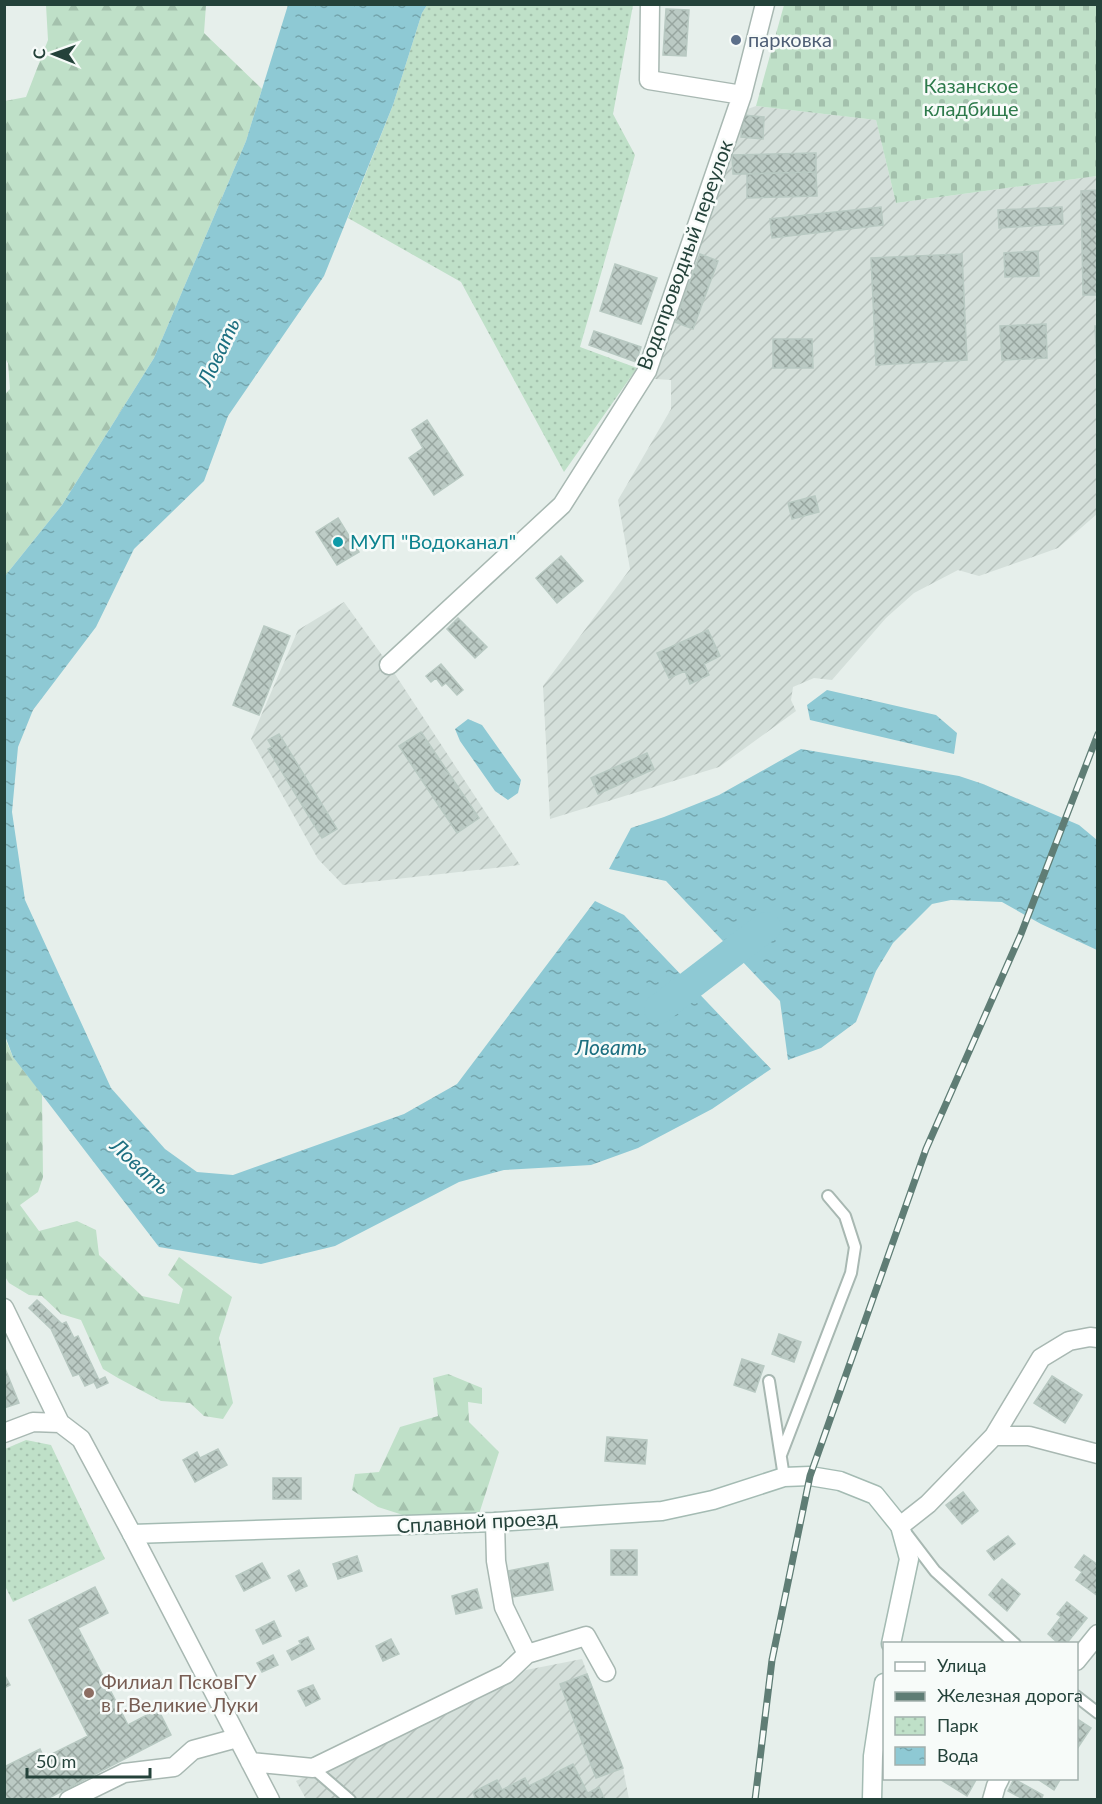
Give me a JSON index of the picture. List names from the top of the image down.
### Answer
{
  "streets": {
    "street": ["Водопроводный переулок", "Сплавной проезд"]
  },
  "water": ["Ловать"],
  "parks": ["Казанское кладбище"],
  "places": ["парковка", "МУП \"Водоканал\"", "Филиал ПсковГУ в г.Великие Луки"],
  "legend": [
    "Улица",
    "Железная дорога",
    "Парк",
    "Вода"
  ],
  "scale_bar": "50 m",
  "north": "left"
}
